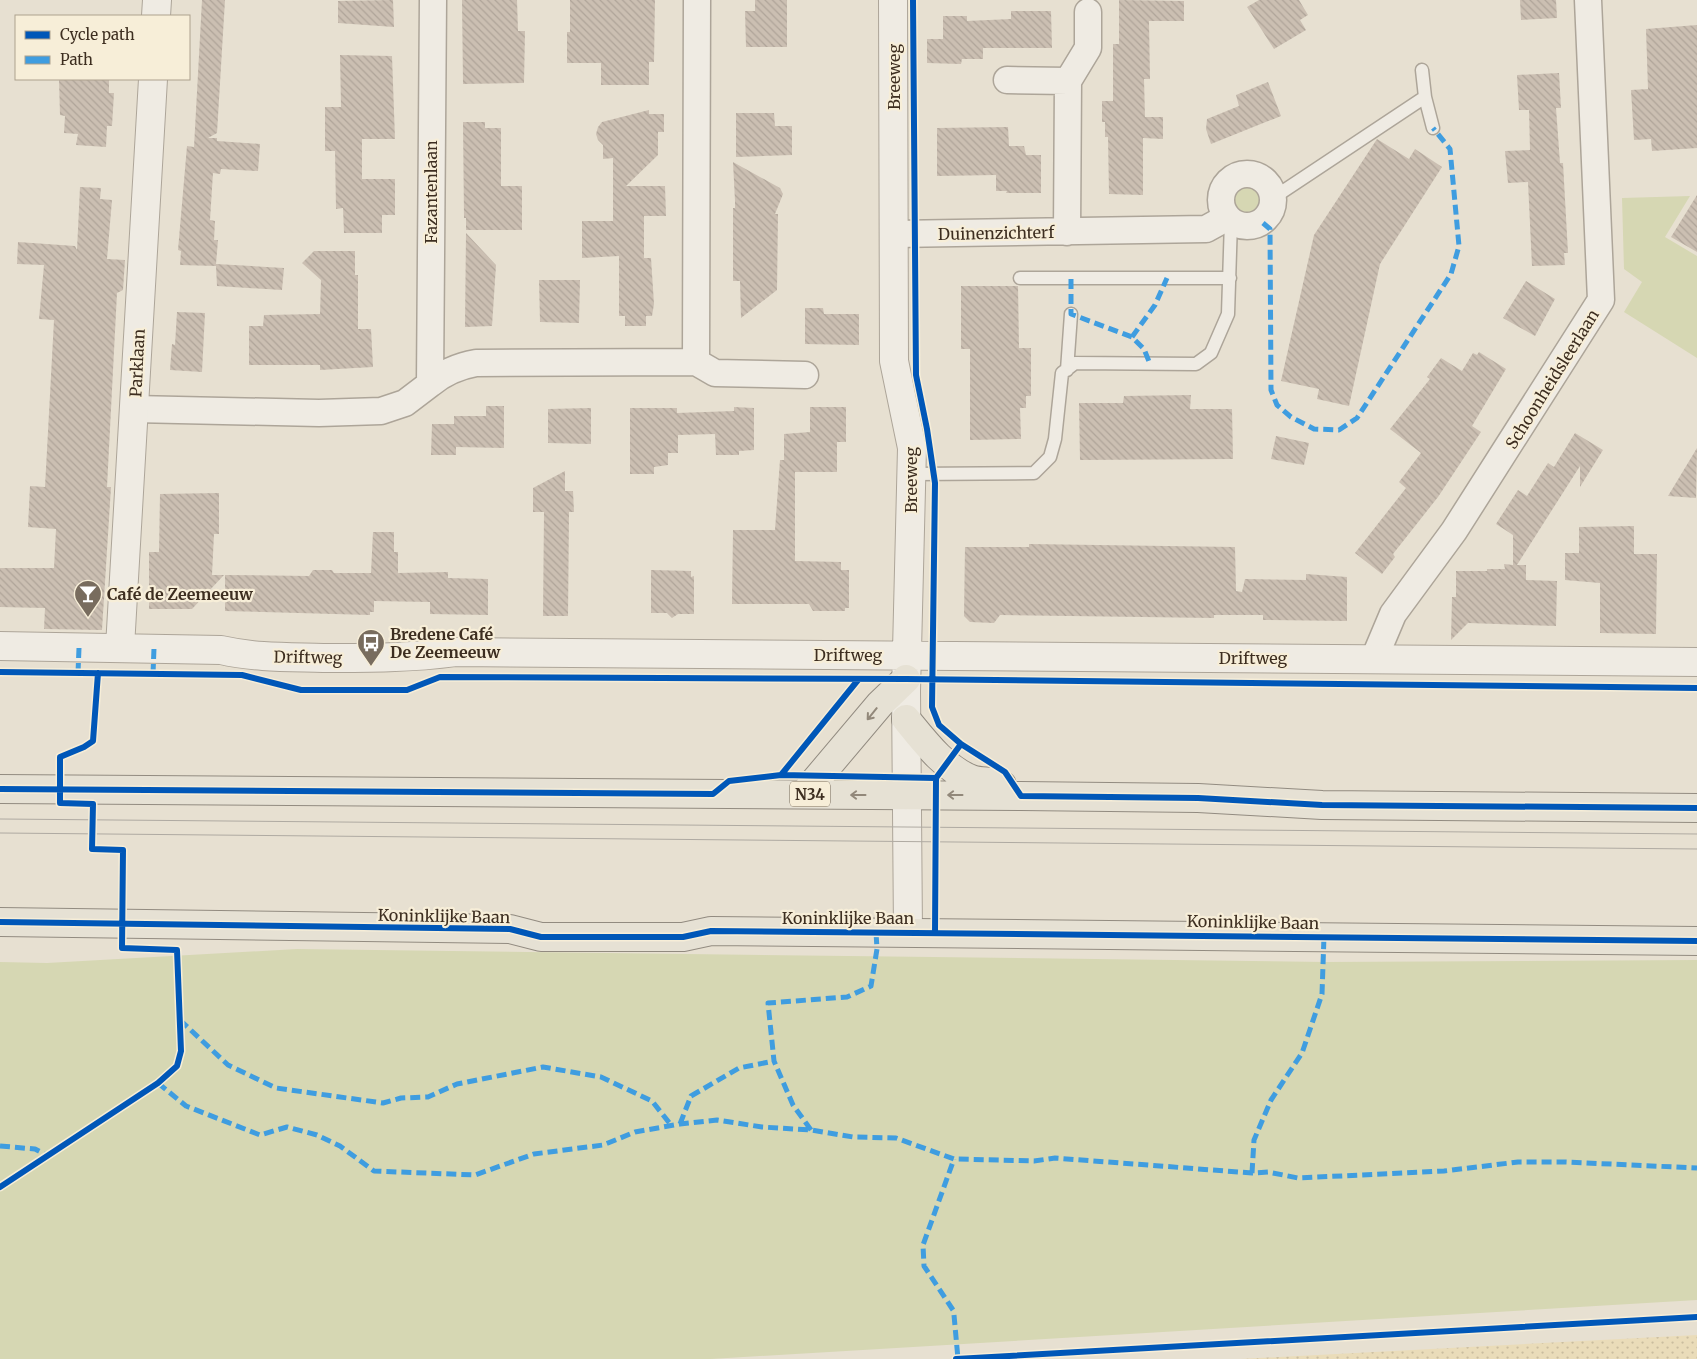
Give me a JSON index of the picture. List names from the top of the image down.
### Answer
{
  "streets": {
    "main road": ["N34", "Koninklijke Baan"],
    "street": [
      "Breeweg",
      "Fazantenlaan",
      "Duinenzichterf",
      "Parklaan",
      "Schoonheidsleerlaan",
      "Driftweg"
    ]
  },
  "crossings": [
    ["Breeweg", "Duinenzichterf"],
    ["Breeweg", "Driftweg"],
    ["Breeweg", "N34"],
    ["Breeweg", "Koninklijke Baan"],
    ["Parklaan", "Driftweg"],
    ["Schoonheidsleerlaan", "Driftweg"]
  ],
  "places": {
    "bar": ["Café de Zeemeeuw"],
    "bus stop": ["Bredene Café De Zeemeeuw"]
  },
  "legend": ["Cycle path", "Path"]
}
